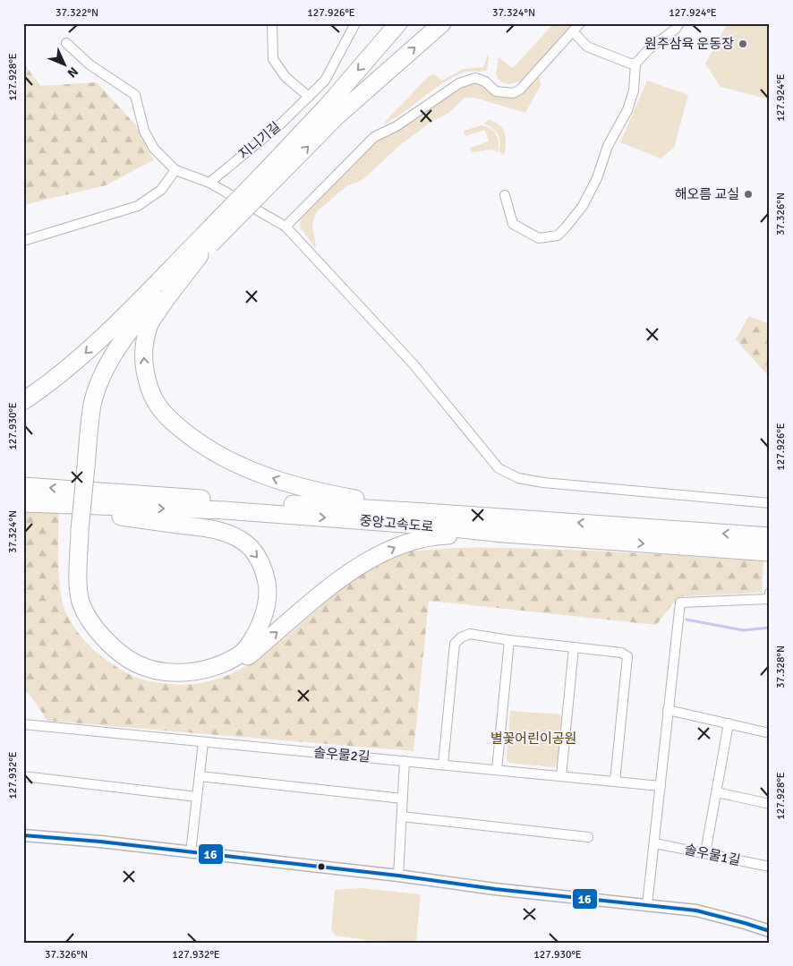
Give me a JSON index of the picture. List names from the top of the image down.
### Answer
{
  "streets": {
    "highway": ["중앙고속도로"],
    "street": ["지니기길", "솔우물2길", "솔우물1길"]
  },
  "parks": ["별꽃어린이공원"],
  "places": ["원주삼육 운동장", "해오름 교실"],
  "lines": ["transit line 16"],
  "north": "bottom right",
  "coordinates": [
    "37.322°N",
    "127.926°E",
    "37.324°N",
    "127.924°E",
    "127.928°E",
    "37.326°N",
    "127.930°E",
    "37.328°N",
    "127.932°E"
  ]
}
